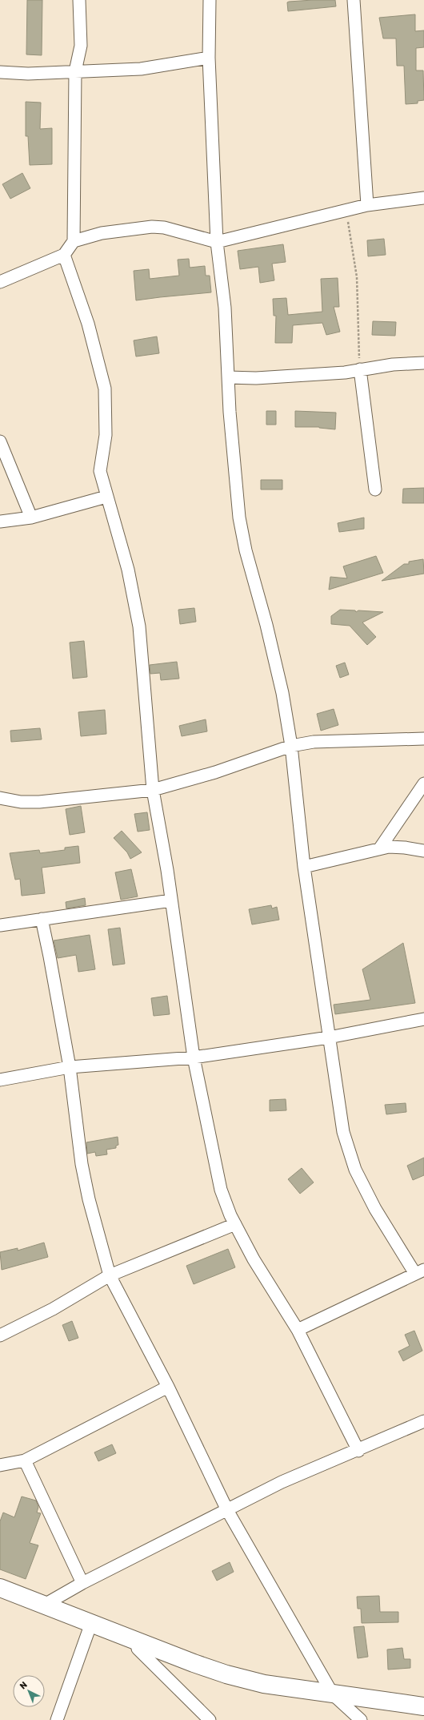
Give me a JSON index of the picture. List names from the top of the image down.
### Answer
{
  "north": "top left"
}
